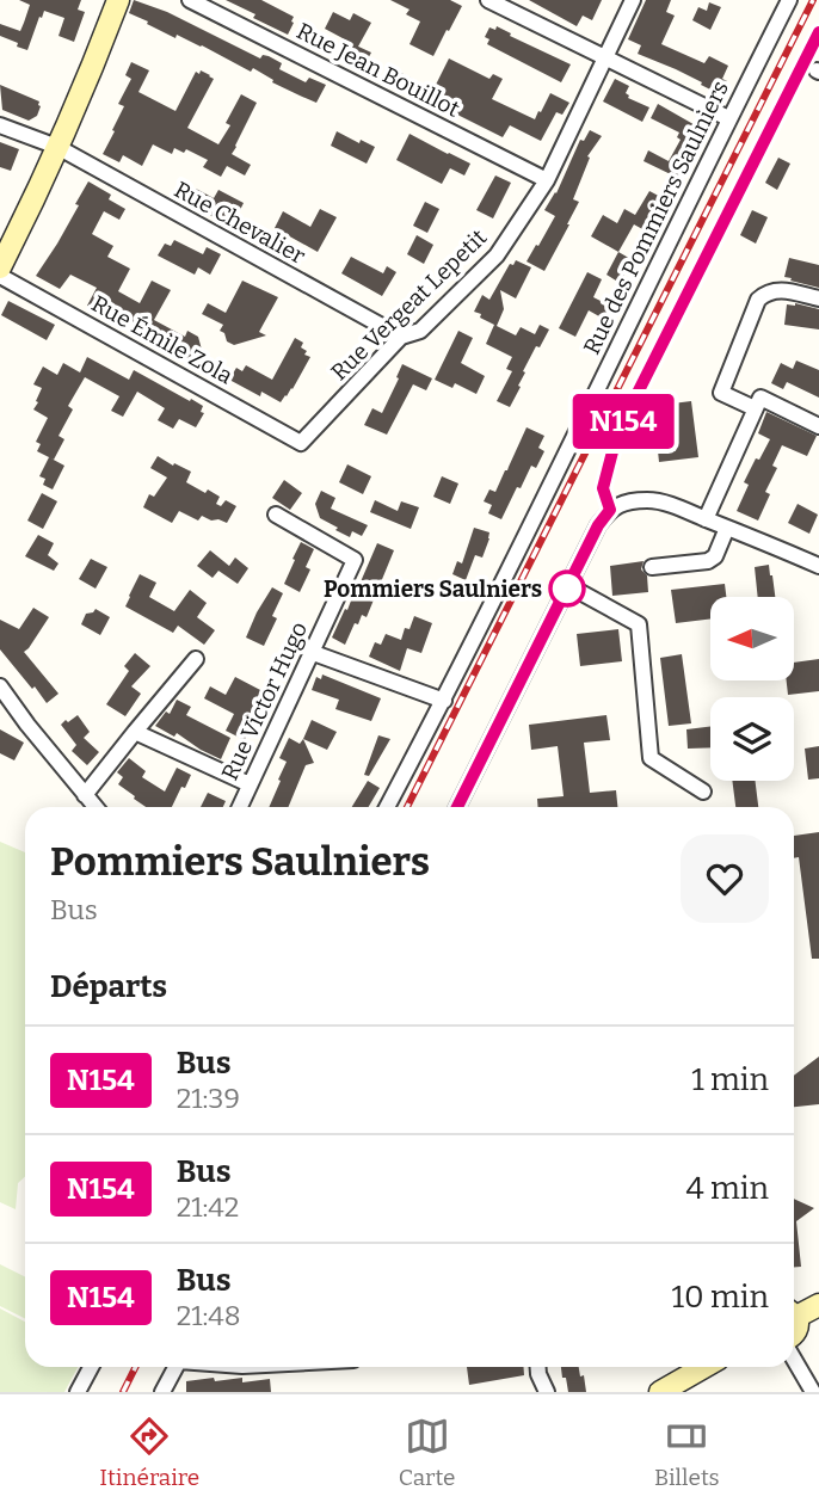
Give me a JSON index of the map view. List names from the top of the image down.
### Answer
{
  "streets": {
    "street": [
      "Rue Jean Bouillot",
      "Rue des Pommiers Saulniers",
      "Rue Chevalier",
      "Rue Vergeat Lepetit",
      "Rue Émile Zola",
      "Rue Victor Hugo"
    ]
  },
  "crossings": [
    ["Rue Jean Bouillot", "Rue Vergeat Lepetit"],
    ["Rue Chevalier", "Rue Vergeat Lepetit"],
    ["Rue Vergeat Lepetit", "Rue Émile Zola"]
  ],
  "places": ["Pommiers Saulniers"],
  "lines": ["bus line N154"],
  "north": "left",
  "page": {
    "on_map": "N154",
    "heading": [
      ["Pommiers Saulniers", "Bus"],
      "Départs"
    ],
    "list": [
      {
        "mark": "N154",
        "name": "Bus",
        "note": "21:39",
        "value": "1 min"
      },
      {
        "mark": "N154",
        "name": "Bus",
        "note": "21:42",
        "value": "4 min"
      },
      {
        "mark": "N154",
        "name": "Bus",
        "note": "21:48",
        "value": "10 min"
      }
    ],
    "tabs": ["Itinéraire", "Carte", "Billets"]
  }
}
